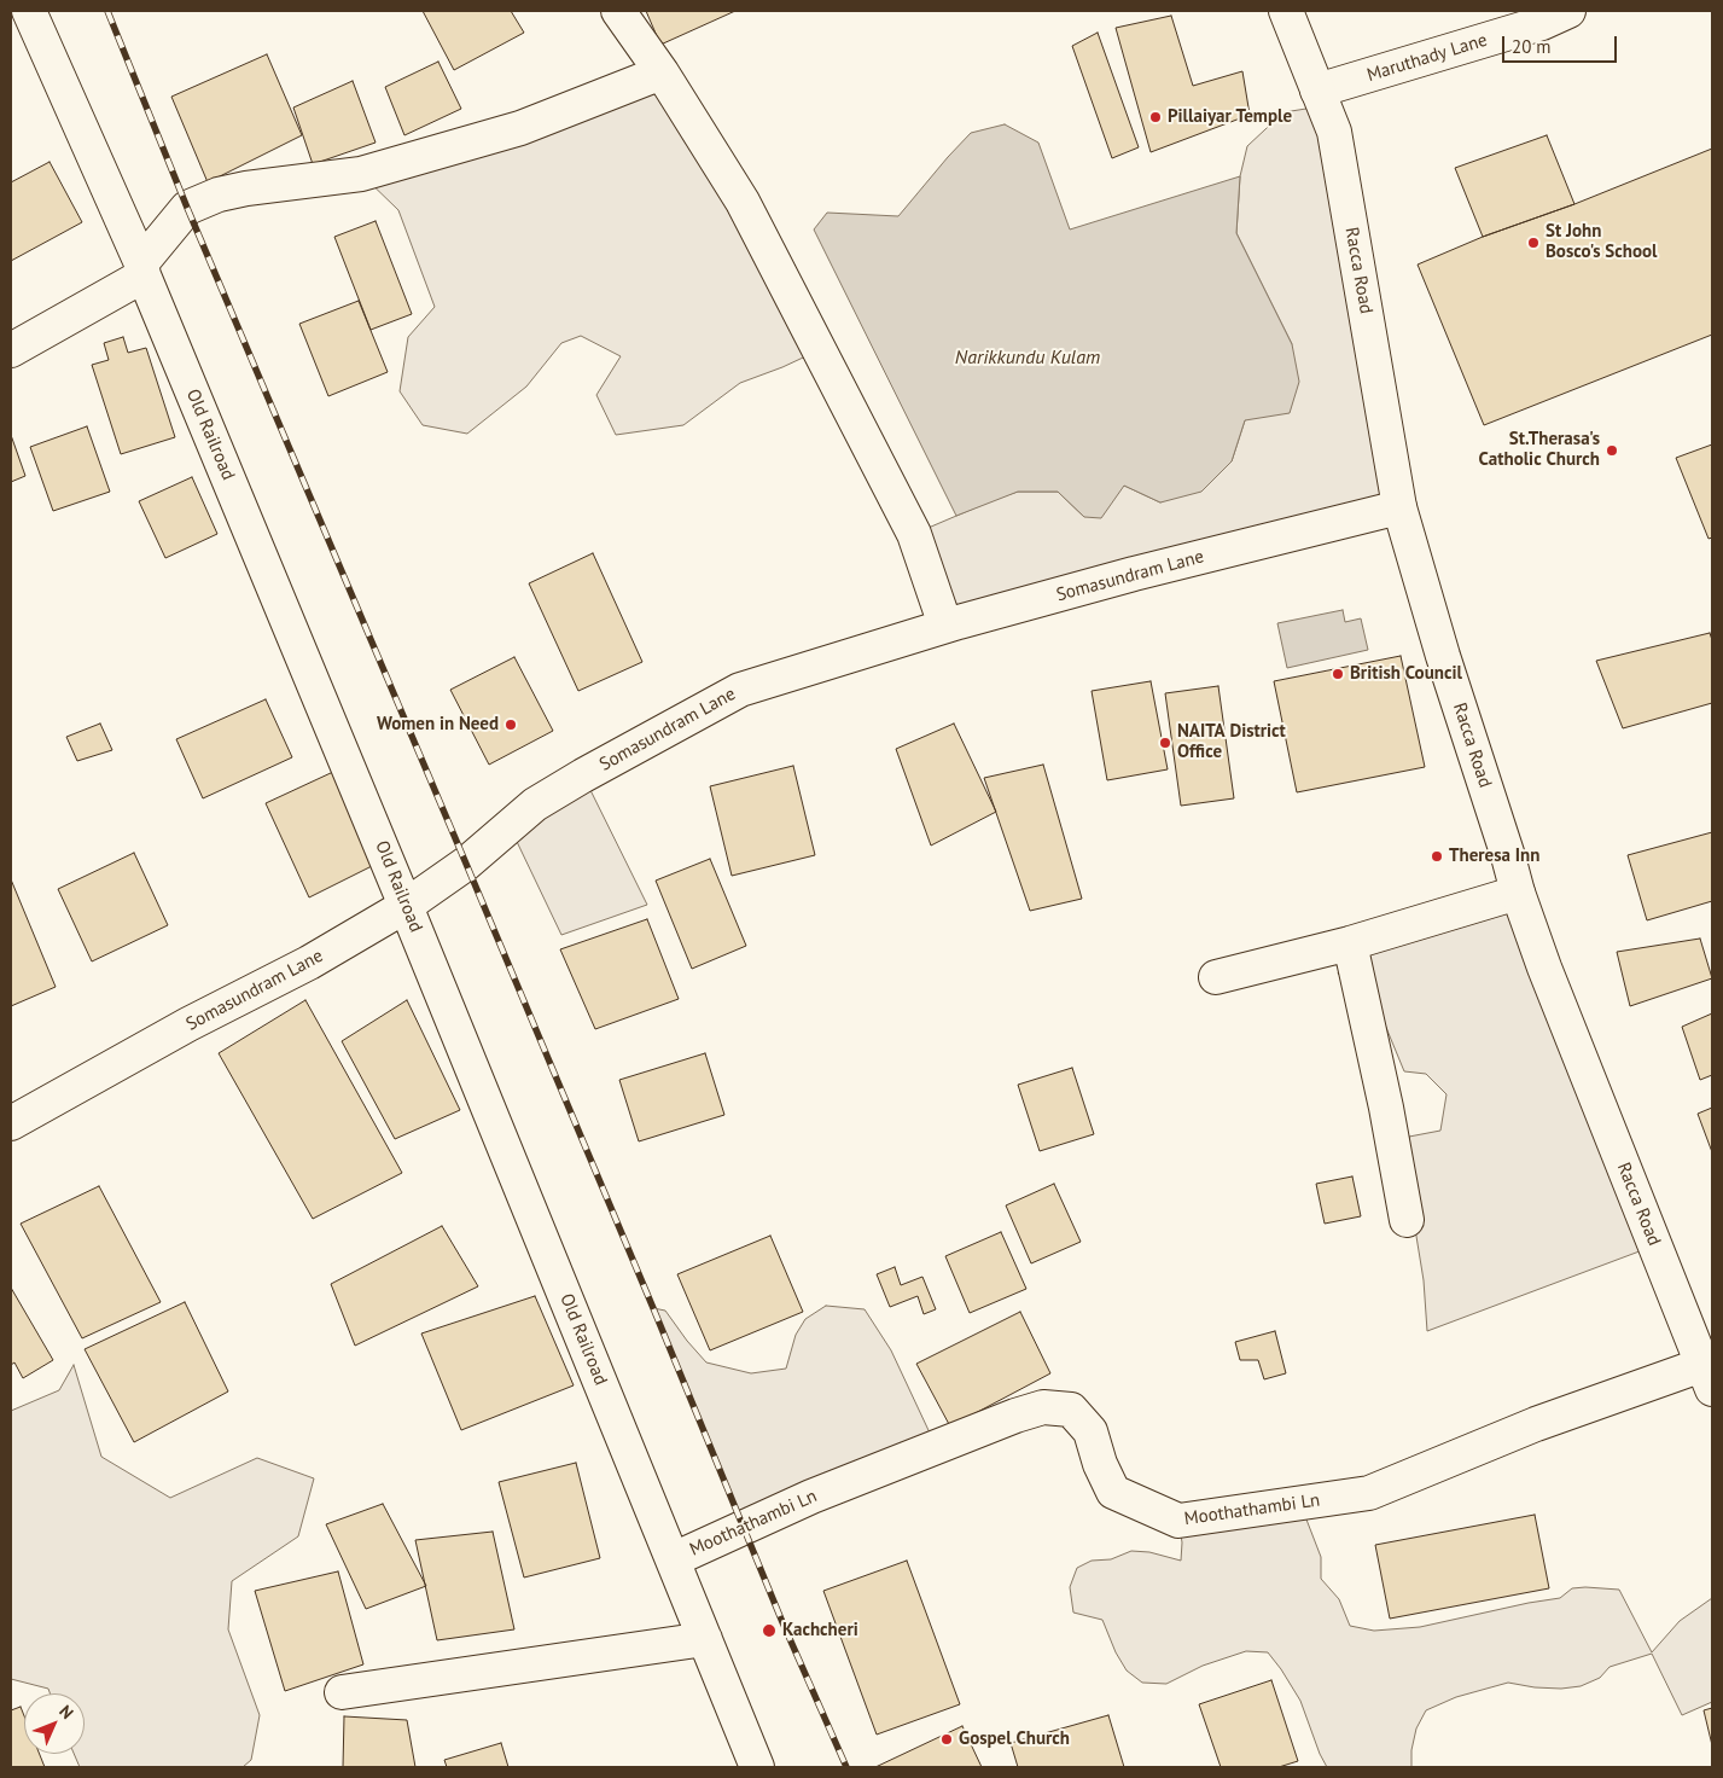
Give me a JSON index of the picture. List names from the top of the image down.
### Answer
{
  "streets": {
    "street": [
      "Maruthady Lane",
      "Racca Road",
      "Old Railroad",
      "Somasundram Lane",
      "Moothathambi Ln"
    ]
  },
  "crossings": [
    ["Maruthady Lane", "Racca Road"],
    ["Racca Road", "Somasundram Lane"],
    ["Racca Road", "Moothathambi Ln"],
    ["Old Railroad", "Somasundram Lane"],
    ["Old Railroad", "Moothathambi Ln"]
  ],
  "water": ["Narikkundu Kulam"],
  "places": [
    "Pillaiyar Temple",
    "St John Bosco's School",
    "St.Therasa's Catholic Church",
    "British Council",
    "Women in Need",
    "NAITA District Office",
    "Theresa Inn",
    "Kachcheri",
    "Gospel Church"
  ],
  "scale_bar": "20 m",
  "north": "top right"
}
